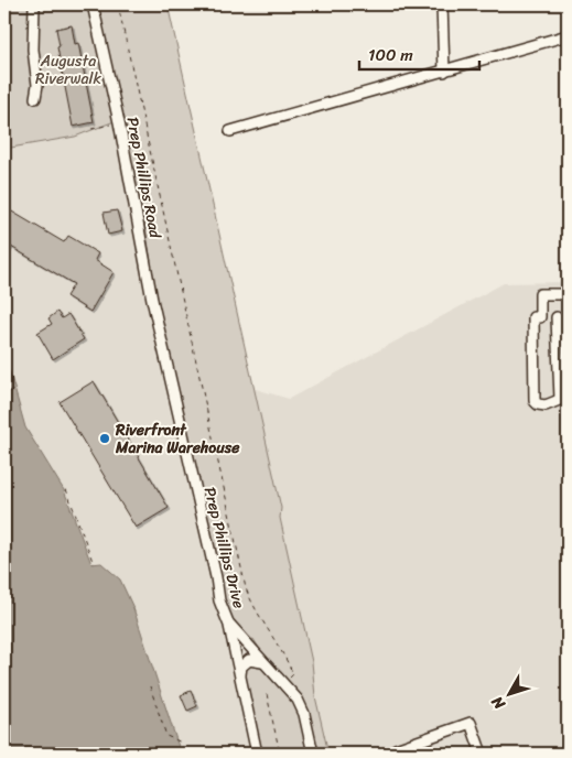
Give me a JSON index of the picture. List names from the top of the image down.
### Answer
{
  "streets": {
    "street": ["Prep Phillips Road", "Prep Phillips Drive"]
  },
  "crossings": [
    ["Prep Phillips Road", "Prep Phillips Drive"]
  ],
  "parks": ["Augusta Riverwalk"],
  "places": ["Riverfront Marina Warehouse"],
  "scale_bar": "100 m",
  "north": "bottom left"
}
